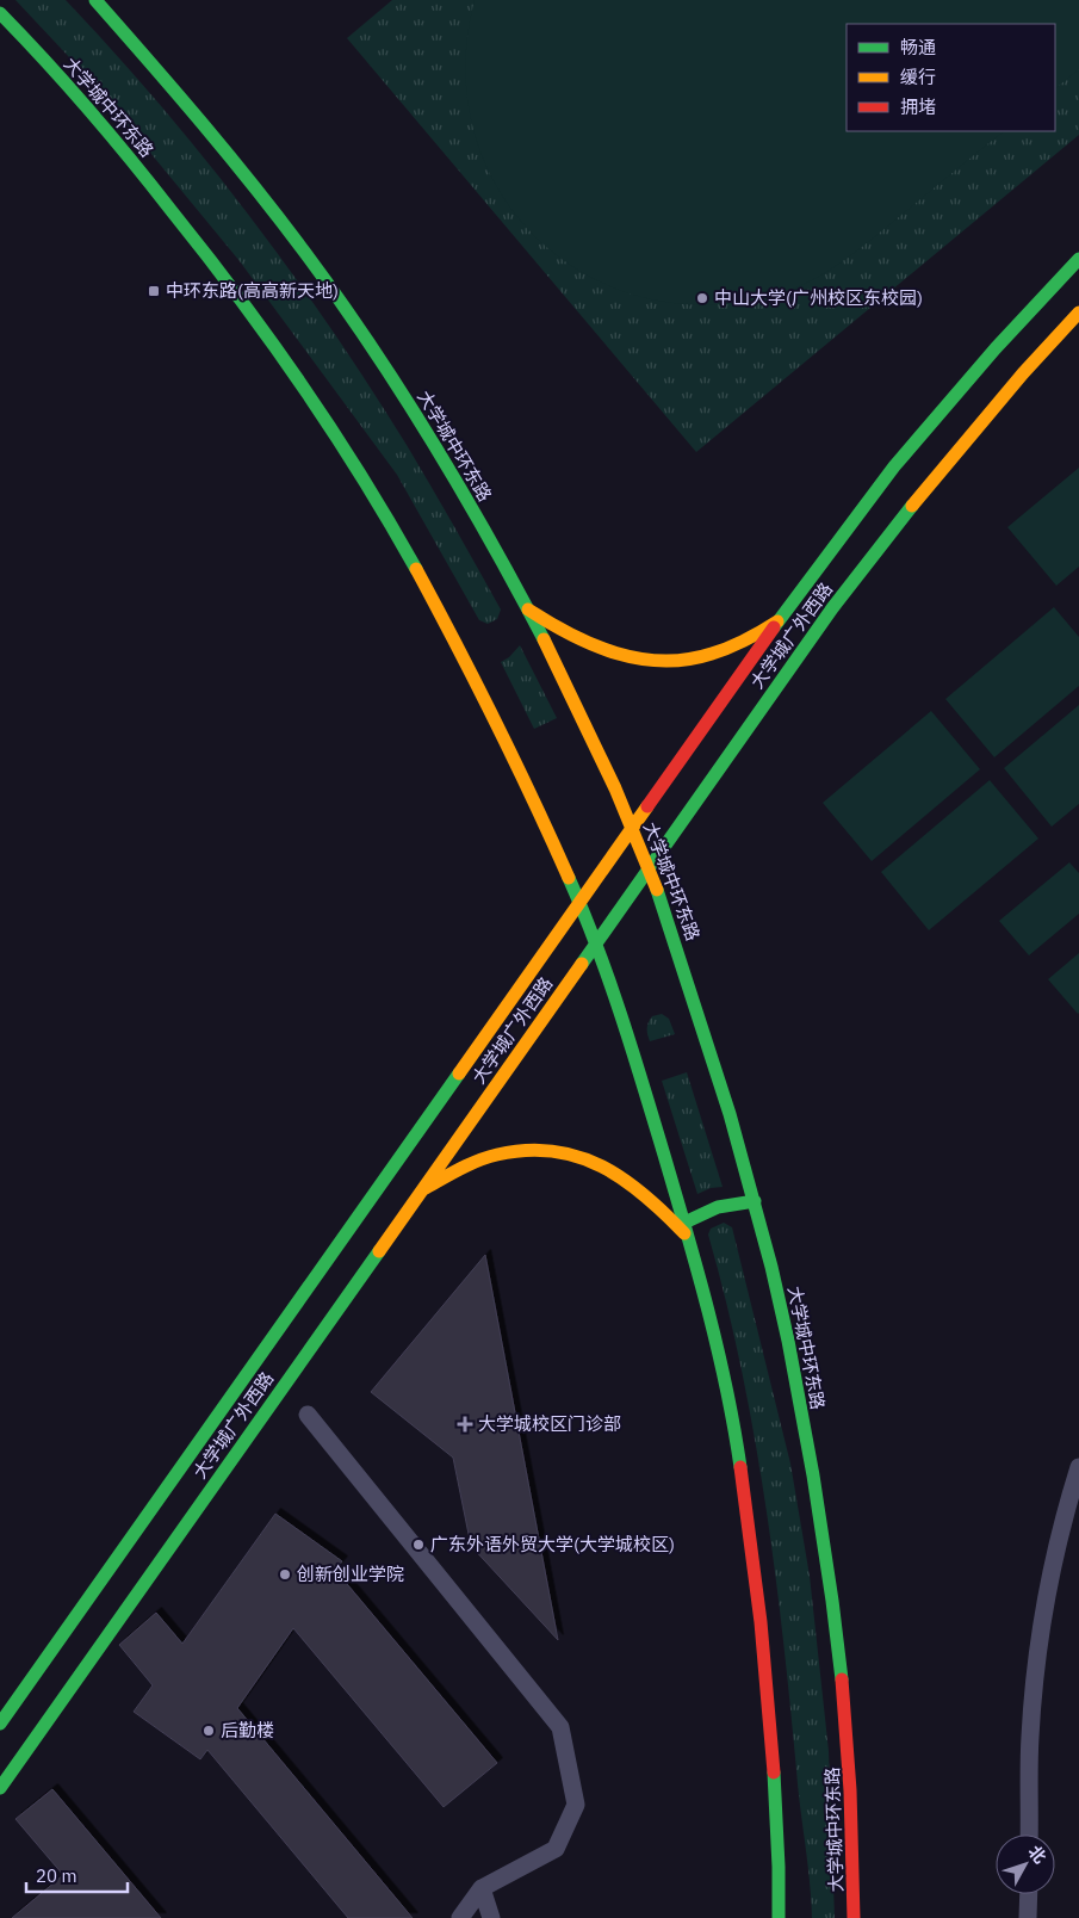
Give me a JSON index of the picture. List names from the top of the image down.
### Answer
{
  "streets": {
    "main road": ["大学城中环东路", "大学城广外西路"]
  },
  "crossings": [
    ["大学城中环东路", "大学城广外西路"]
  ],
  "places": {
    "transit": ["中环东路(高高新天地)"],
    "other": [
      "中山大学(广州校区东校园)",
      "广东外语外贸大学(大学城校区)",
      "创新创业学院",
      "后勤楼"
    ],
    "health": ["大学城校区门诊部"]
  },
  "legend": ["畅通", "缓行", "拥堵"],
  "scale_bar": "20 m",
  "north": "top right"
}
